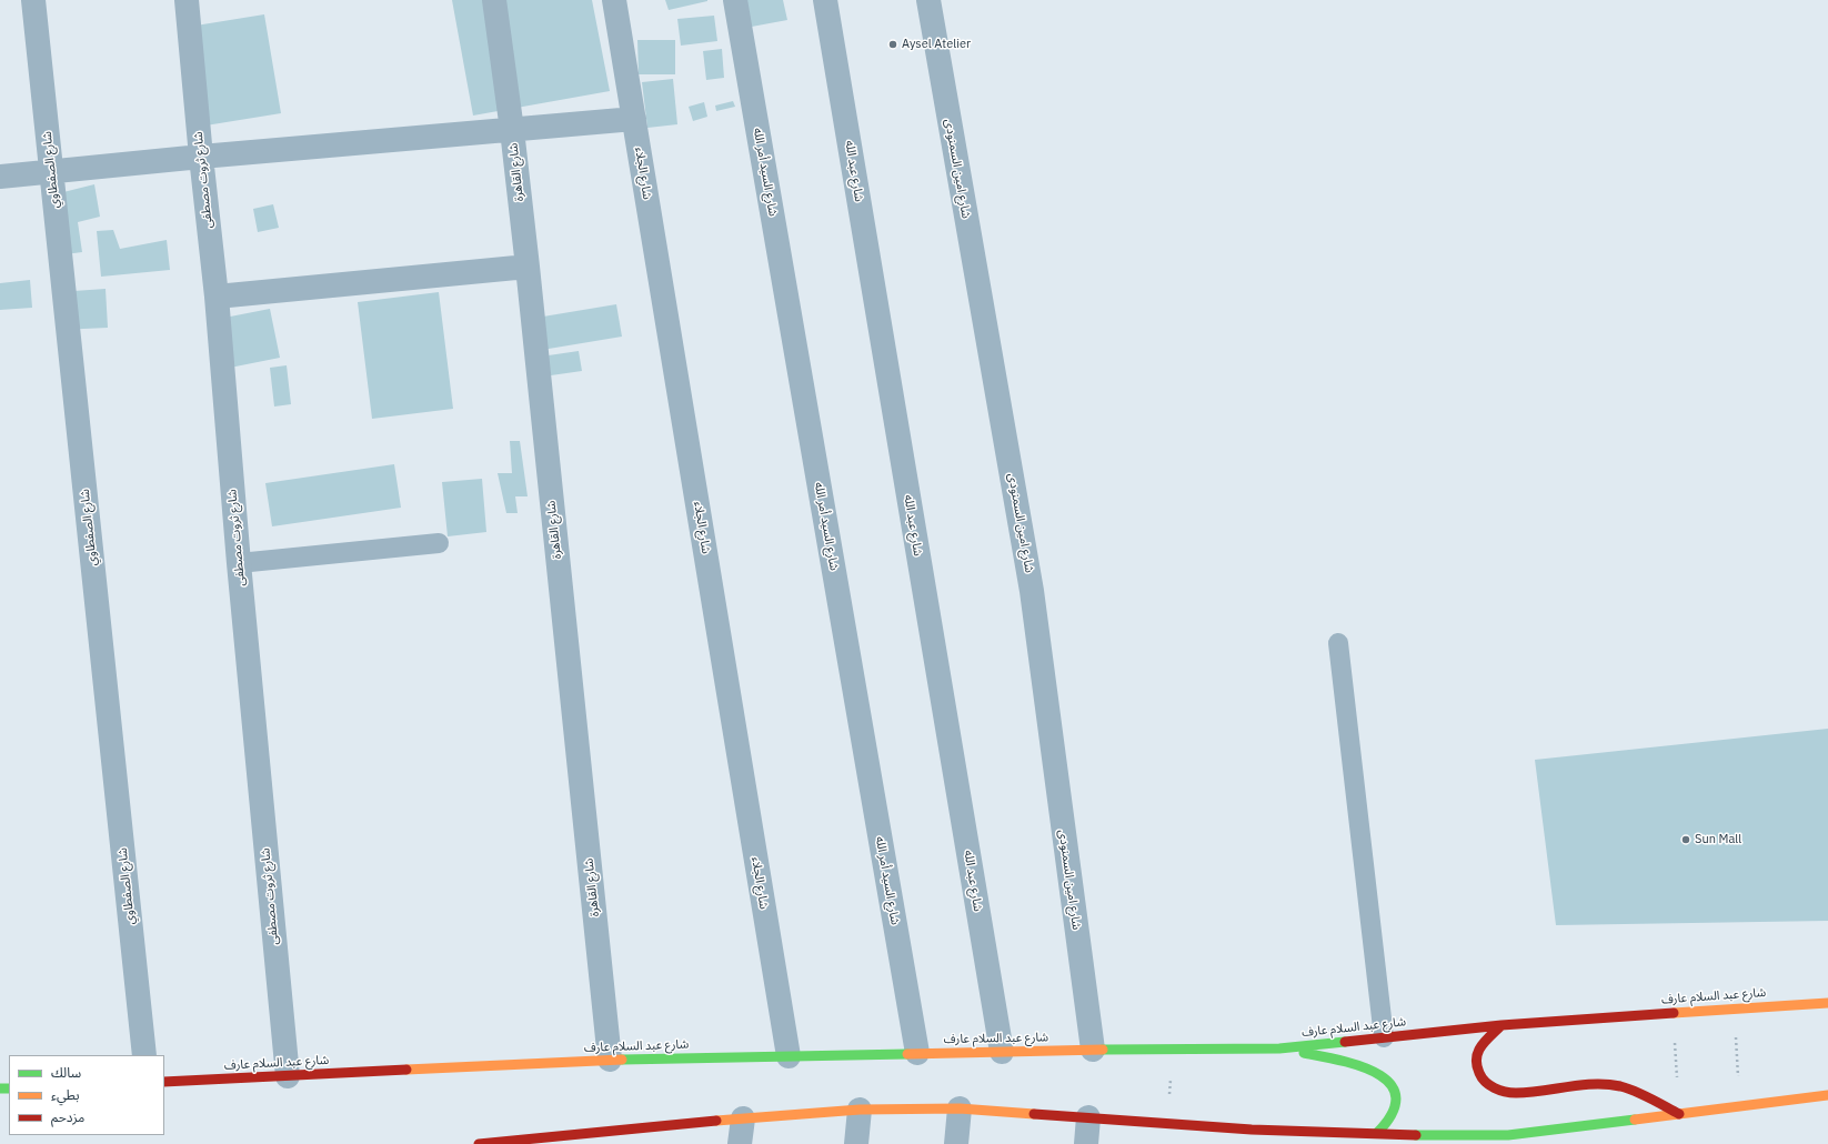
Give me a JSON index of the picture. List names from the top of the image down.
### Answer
{
  "streets": {
    "main road": ["شارع عبد السلام عارف"],
    "street": [
      "شارع امين السمنودى",
      "شارع الصفطاوي",
      "شارع عبد الله",
      "شارع القاهرة",
      "شارع السيد أمر الله",
      "شارع الجلاء",
      "شارع ثروت مصطفى"
    ]
  },
  "crossings": [
    ["شارع امين السمنودى", "شارع عبد السلام عارف"],
    ["شارع عبد الله", "شارع عبد السلام عارف"],
    ["شارع القاهرة", "شارع عبد السلام عارف"],
    ["شارع السيد أمر الله", "شارع عبد السلام عارف"],
    ["شارع الجلاء", "شارع عبد السلام عارف"],
    ["شارع ثروت مصطفى", "شارع عبد السلام عارف"]
  ],
  "places": ["Aysel Atelier", "Sun Mall"],
  "legend": ["سالك", "بطيء", "مزدحم"]
}
